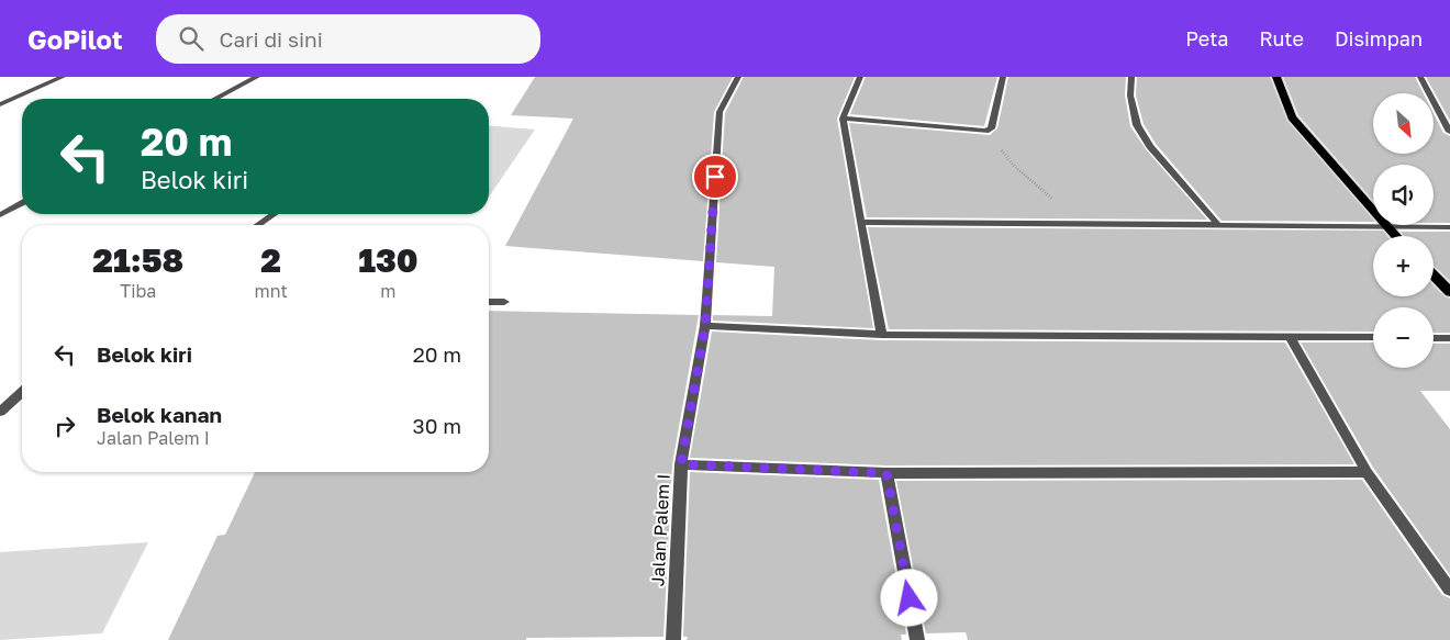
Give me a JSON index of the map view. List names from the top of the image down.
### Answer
{
  "streets": {
    "street": ["Jalan Palem I"]
  },
  "north": "bottom right",
  "page": {
    "header": "GoPilot",
    "search": "Cari di sini",
    "nav": ["Peta", "Rute", "Disimpan"],
    "map_buttons": ["+", "−"],
    "turn": ["20 m", "Belok kiri"],
    "eta": [
      "21:58",
      "Tiba",
      "2",
      "mnt",
      "130",
      "m"
    ],
    "list": [
      {
        "name": "Belok kiri",
        "value": "20 m"
      },
      {
        "name": "Belok kanan",
        "note": "Jalan Palem I",
        "value": "30 m"
      }
    ]
  }
}
